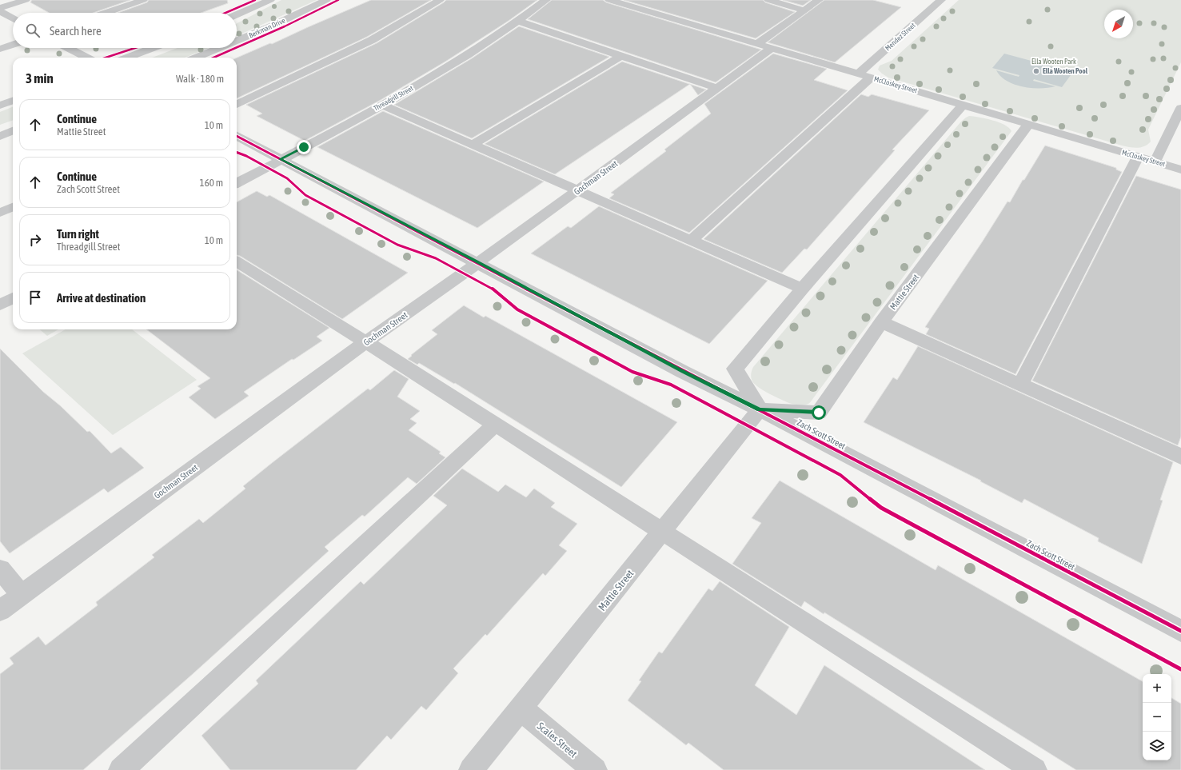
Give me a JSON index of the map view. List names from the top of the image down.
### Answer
{
  "streets": {
    "street": [
      "Berkman Drive",
      "Mendez Street",
      "McCloskey Street",
      "Threadgill Street",
      "Gochman Street",
      "Mattie Street",
      "Zach Scott Street",
      "Scales Street"
    ]
  },
  "crossings": [
    ["Mendez Street", "McCloskey Street"],
    ["McCloskey Street", "Gochman Street"],
    ["McCloskey Street", "Mattie Street"],
    ["Threadgill Street", "Zach Scott Street"],
    ["Gochman Street", "Zach Scott Street"],
    ["Mattie Street", "Zach Scott Street"],
    ["Mattie Street", "Scales Street"]
  ],
  "parks": ["Ella Wooten Park"],
  "places": ["Ella Wooten Pool"],
  "north": "bottom left",
  "page": {
    "search": "Search here",
    "heading": ["3 min", "Walk · 180 m"],
    "list": [
      ["Continue", "Mattie Street", "10 m"],
      ["Continue", "Zach Scott Street", "160 m"],
      ["Turn right", "Threadgill Street", "10 m"],
      "Arrive at destination"
    ],
    "map_buttons": ["+", "−"]
  }
}
